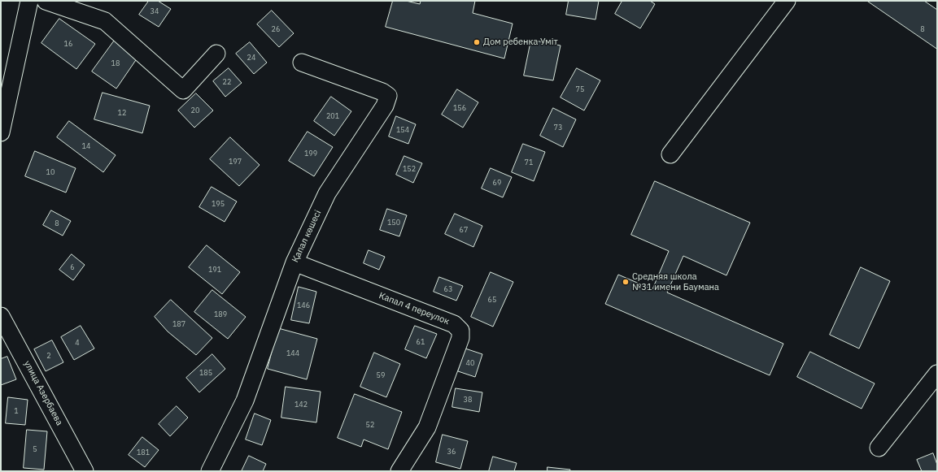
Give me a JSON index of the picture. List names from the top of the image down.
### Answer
{
  "streets": {
    "street": ["Қапал көшесі", "Капал 4 переулок", "улица Азербаева"]
  },
  "crossings": [
    ["Қапал көшесі", "Капал 4 переулок"]
  ],
  "places": ["Дом ребенка Умiт", "Средняя школа №31 имени Баумана"],
  "house_numbers": [
    "34",
    "26",
    "8",
    "16",
    "24",
    "18",
    "22",
    "75",
    "156",
    "20",
    "12",
    "201",
    "73",
    "154",
    "14",
    "199",
    "197",
    "71",
    "152",
    "10",
    "69",
    "195",
    "150",
    "8",
    "67",
    "6",
    "191",
    "63",
    "65",
    "146",
    "189",
    "187",
    "61",
    "4",
    "144",
    "2",
    "40",
    "185",
    "59",
    "38",
    "142",
    "1",
    "52",
    "5",
    "36",
    "181"
  ]
}
